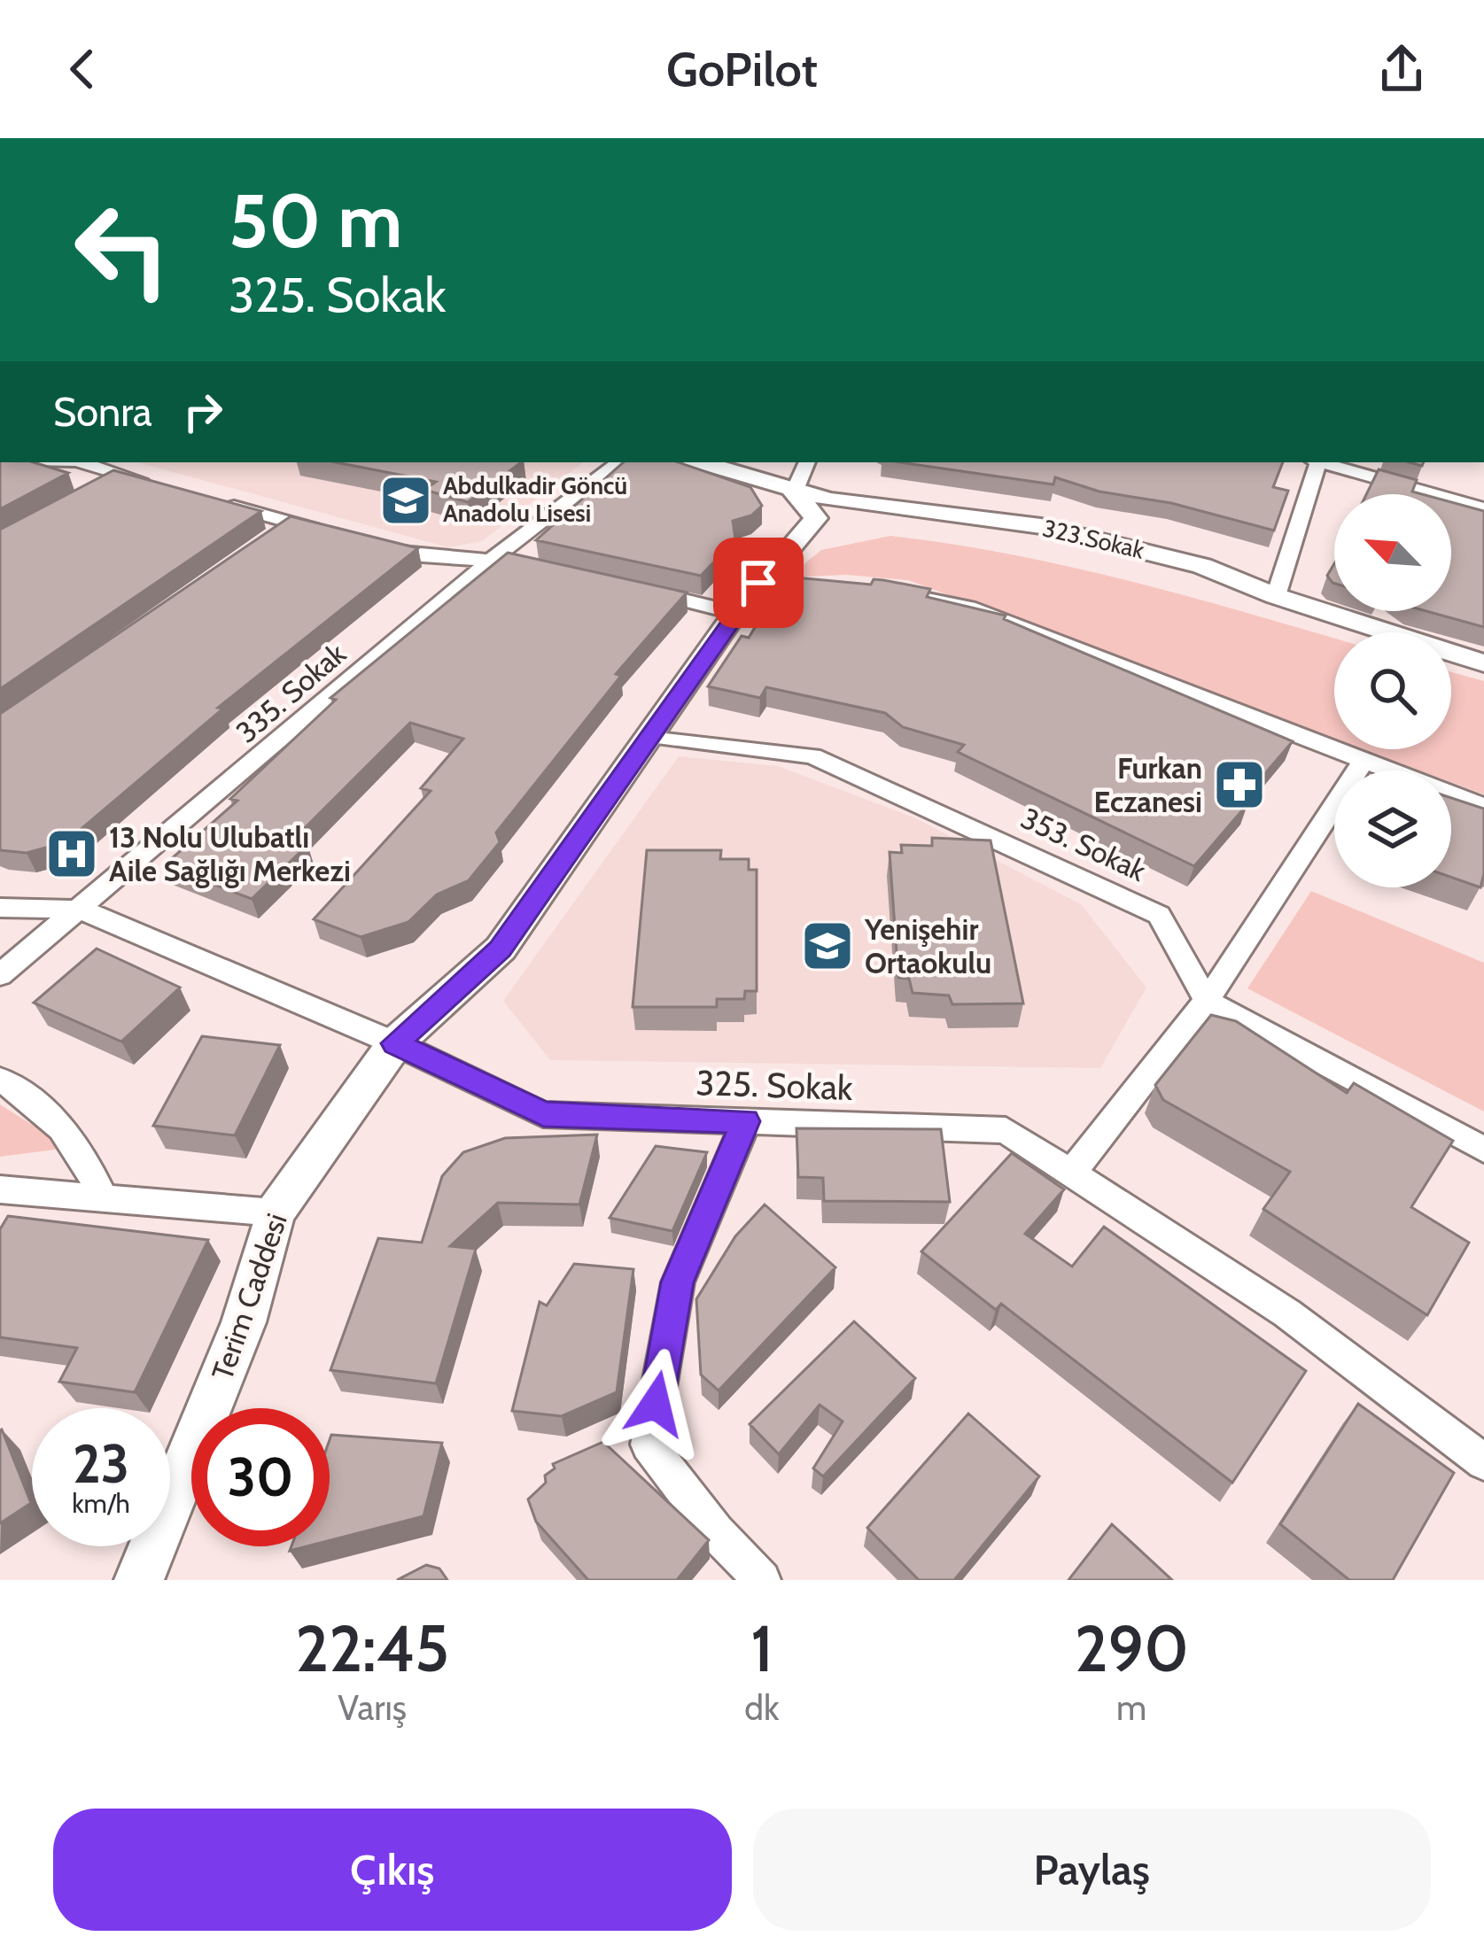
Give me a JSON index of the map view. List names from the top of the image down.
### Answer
{
  "streets": {
    "street": [
      "323.Sokak",
      "335. Sokak",
      "353. Sokak",
      "325. Sokak",
      "Terim Caddesi"
    ]
  },
  "crossings": [
    ["323.Sokak", "Terim Caddesi"],
    ["335. Sokak", "325. Sokak"],
    ["353. Sokak", "Terim Caddesi"],
    ["325. Sokak", "Terim Caddesi"]
  ],
  "places": {
    "school or university": ["Abdulkadir Göncü Anadolu Lisesi", "Yenişehir Ortaokulu"],
    "pharmacy": ["Furkan Eczanesi"],
    "hospital": ["13 Nolu Ulubatlı Aile Sağlığı Merkezi"]
  },
  "north": "top left",
  "page": {
    "header": "GoPilot",
    "turn": ["50 m", "325. Sokak"],
    "then": "Sonra",
    "speed": "23 km/h",
    "limit": "30",
    "eta": [
      "22:45",
      "Varış",
      "1",
      "dk",
      "290",
      "m"
    ],
    "buttons": ["Çıkış", "Paylaş"]
  }
}
